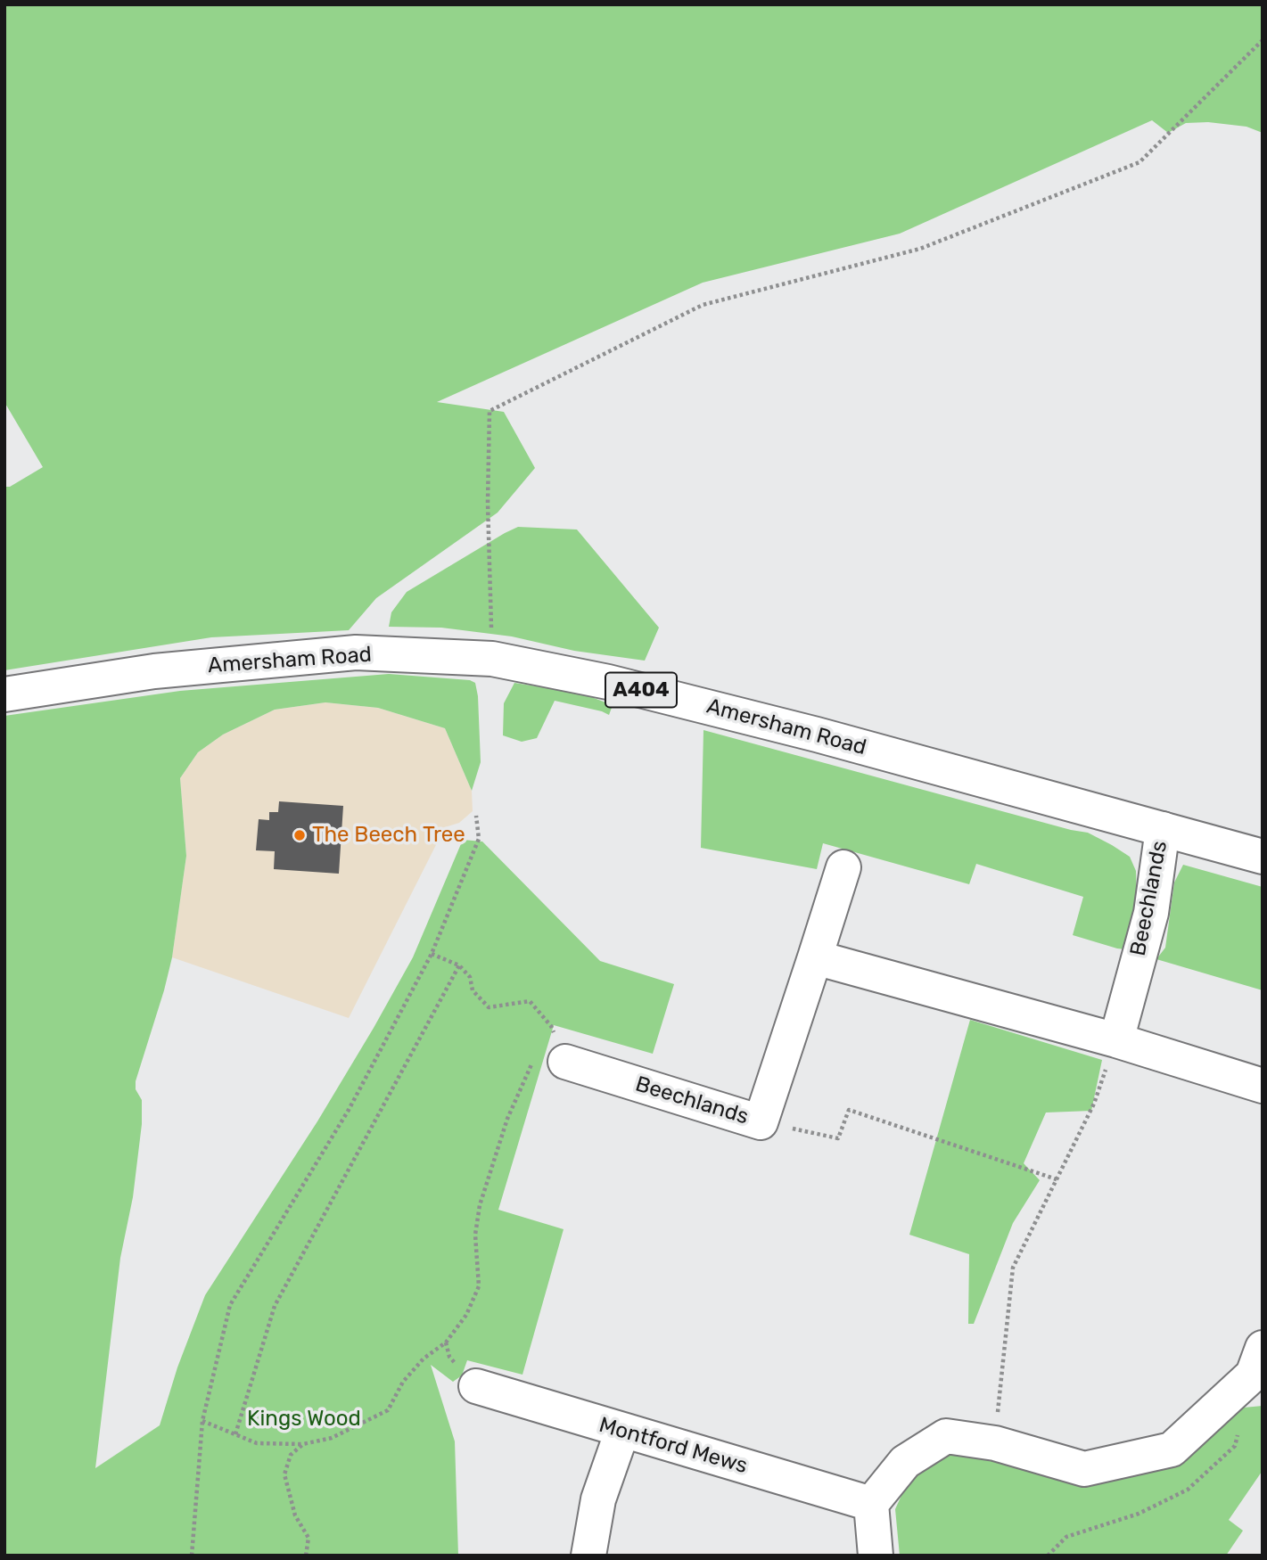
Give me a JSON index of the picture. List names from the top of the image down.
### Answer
{
  "streets": {
    "street": [
      "Amersham Road",
      "A404",
      "Beechlands",
      "Montford Mews"
    ]
  },
  "crossings": [
    ["Amersham Road", "Beechlands"]
  ],
  "parks": ["Kings Wood"],
  "places": ["The Beech Tree"]
}
